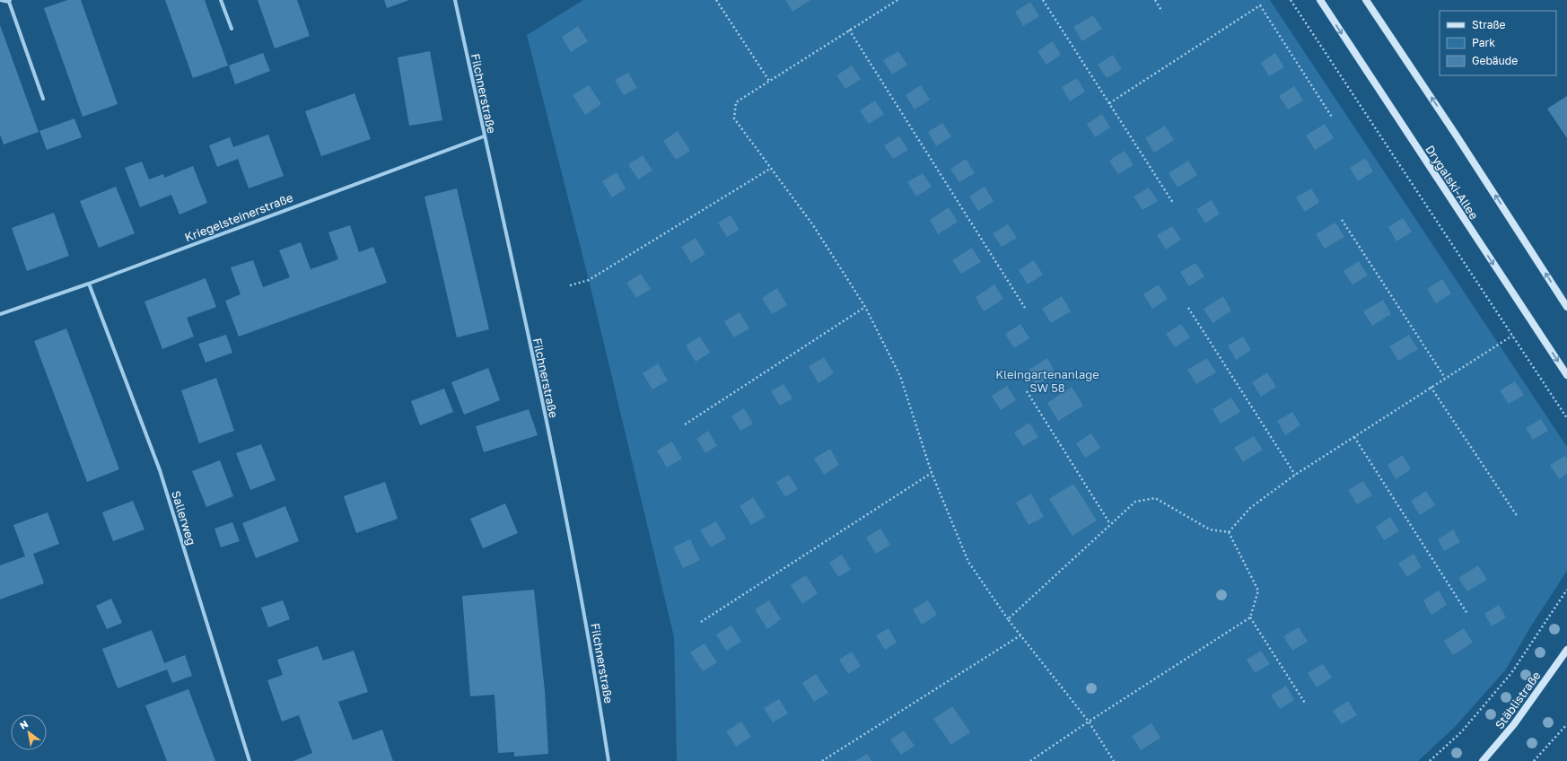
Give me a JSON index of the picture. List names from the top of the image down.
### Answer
{
  "streets": {
    "main road": ["Drygalski-Allee", "Stäblistraße"],
    "street": ["Filchnerstraße", "Kriegelsteinerstraße", "Sallerweg"]
  },
  "crossings": [
    ["Filchnerstraße", "Kriegelsteinerstraße"],
    ["Kriegelsteinerstraße", "Sallerweg"]
  ],
  "parks": ["Kleingartenanlage SW 58"],
  "legend": ["Straße", "Park", "Gebäude"],
  "north": "top left"
}
